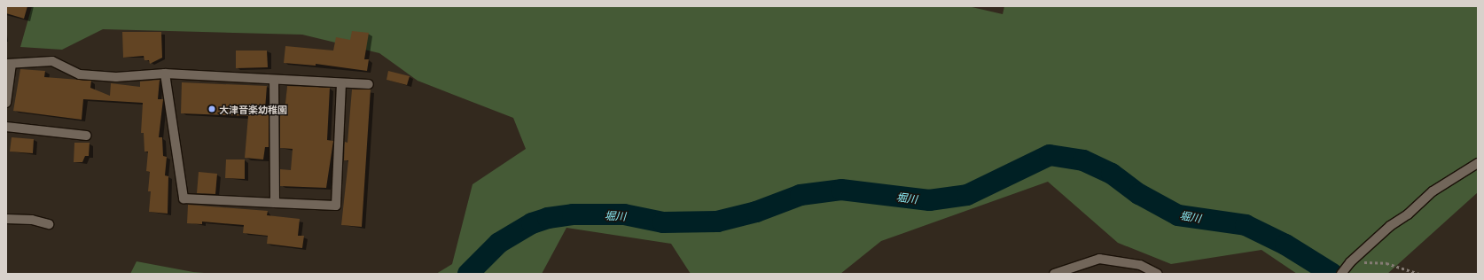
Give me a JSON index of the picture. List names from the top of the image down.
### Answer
{
  "water": ["堀川"],
  "places": ["大津音楽幼稚園"]
}
